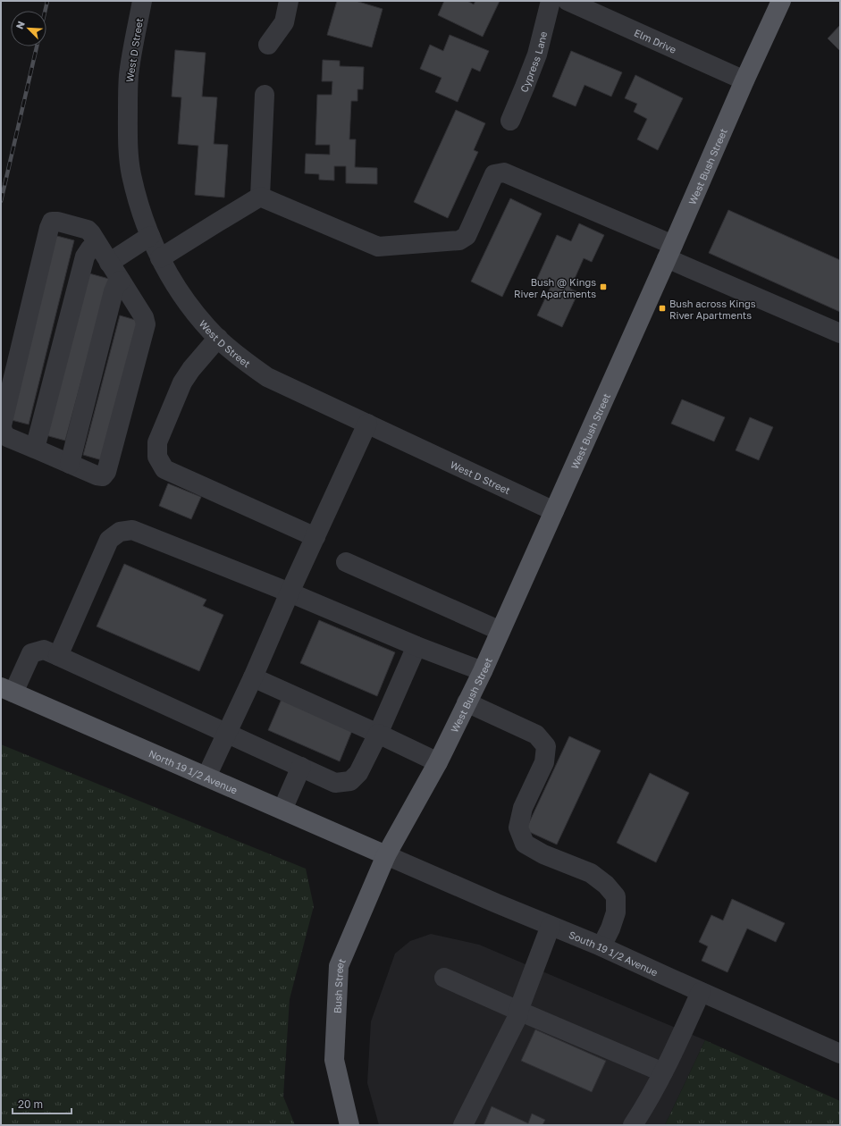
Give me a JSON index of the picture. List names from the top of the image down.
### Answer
{
  "streets": {
    "main road": ["West Bush Street", "North 19 1/2 Avenue", "Bush Street"],
    "street": [
      "Elm Drive",
      "West D Street",
      "Cypress Lane",
      "South 19 1/2 Avenue"
    ]
  },
  "crossings": [
    ["Elm Drive", "West Bush Street"],
    ["West D Street", "West Bush Street"],
    ["West Bush Street", "North 19 1/2 Avenue"],
    ["West Bush Street", "South 19 1/2 Avenue"],
    ["West Bush Street", "Bush Street"],
    ["North 19 1/2 Avenue", "South 19 1/2 Avenue"],
    ["North 19 1/2 Avenue", "Bush Street"],
    ["South 19 1/2 Avenue", "Bush Street"]
  ],
  "places": {
    "transit": ["Bush @ Kings River Apartments", "Bush across Kings River Apartments"]
  },
  "scale_bar": "20 m",
  "north": "top left"
}
